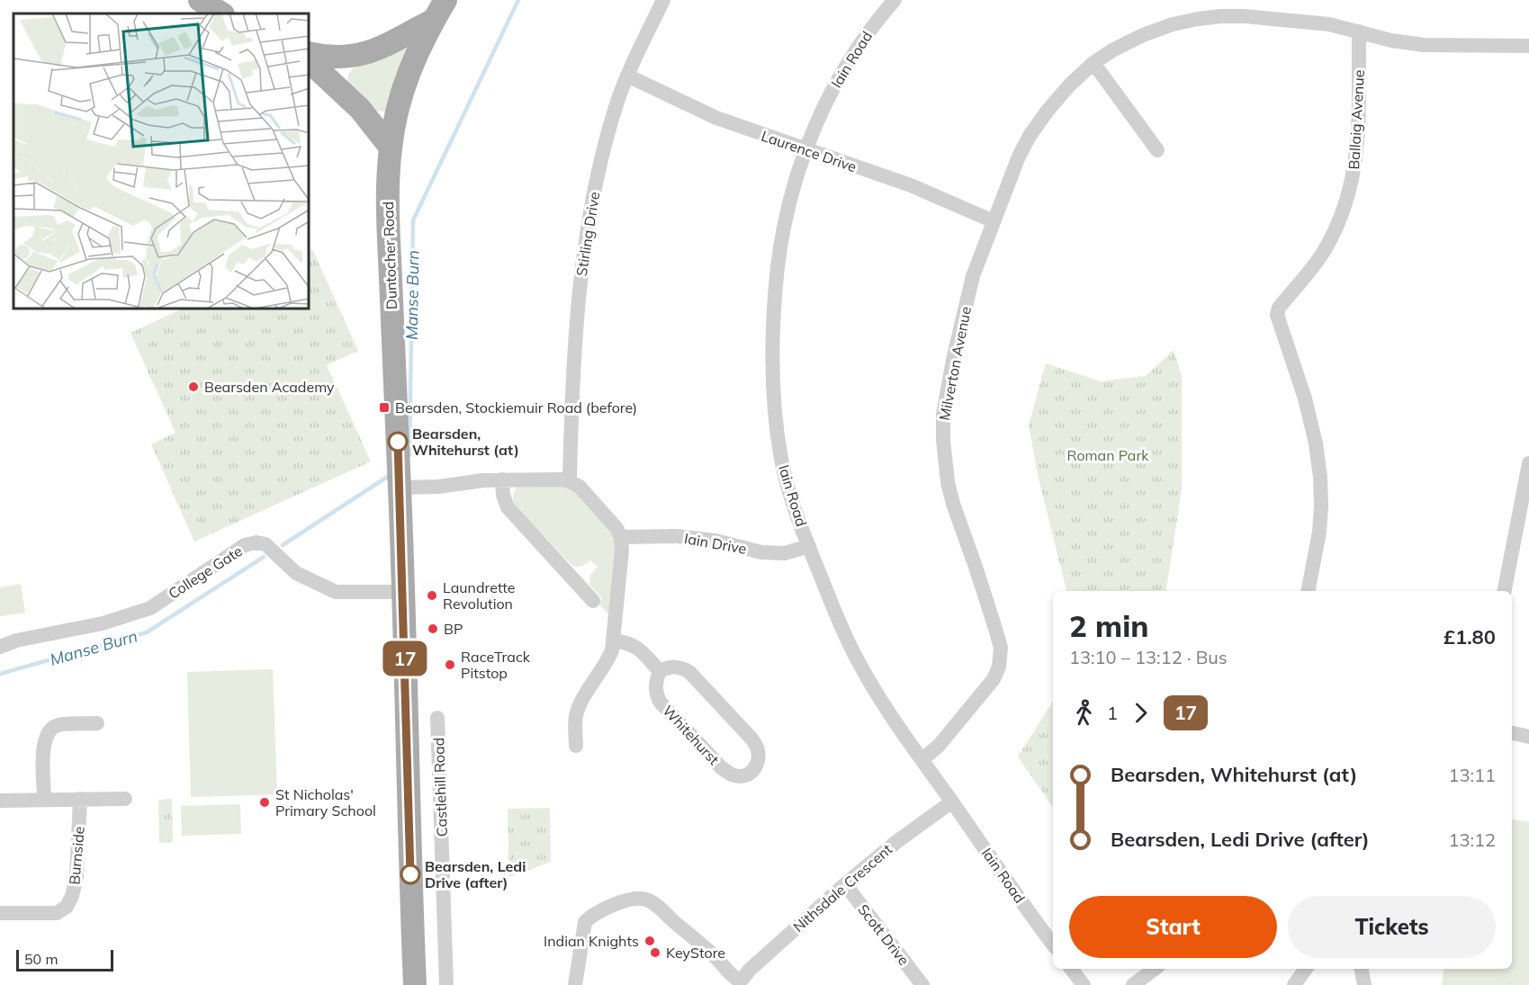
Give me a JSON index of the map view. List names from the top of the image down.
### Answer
{
  "streets": {
    "main road": ["Duntocher Road"],
    "street": [
      "Iain Road",
      "Ballaig Avenue",
      "Laurence Drive",
      "Stirling Drive",
      "Milverton Avenue",
      "Iain Drive",
      "College Gate",
      "Whitehurst",
      "Castlehill Road",
      "Burnside",
      "Nithsdale Crescent",
      "Scott Drive"
    ]
  },
  "crossings": [
    ["Iain Road", "Laurence Drive"],
    ["Iain Road", "Milverton Avenue"],
    ["Iain Road", "Iain Drive"],
    ["Iain Road", "Nithsdale Crescent"],
    ["Ballaig Avenue", "Milverton Avenue"],
    ["Laurence Drive", "Stirling Drive"],
    ["Laurence Drive", "Milverton Avenue"],
    ["Duntocher Road", "College Gate"],
    ["Nithsdale Crescent", "Scott Drive"]
  ],
  "water": ["Manse Burn"],
  "parks": ["Roman Park"],
  "places": {
    "other": [
      "Bearsden Academy",
      "Bearsden, Whitehurst (at)",
      "Laundrette Revolution",
      "BP",
      "RaceTrack Pitstop",
      "St Nicholas' Primary School",
      "Bearsden, Ledi Drive (after)",
      "Indian Knights",
      "KeyStore"
    ],
    "transit": ["Bearsden, Stockiemuir Road (before)"]
  },
  "lines": ["bus line 17"],
  "scale_bar": "50 m",
  "page": {
    "on_map": "17",
    "heading": ["2 min", "13:10 – 13:12 · Bus", "£1.80"],
    "legs": ["1", "17"],
    "list": [
      {
        "name": "Bearsden, Whitehurst (at)",
        "value": "13:11"
      },
      {
        "name": "Bearsden, Ledi Drive (after)",
        "value": "13:12"
      }
    ],
    "buttons": ["Start", "Tickets"],
    "scale": "50 m"
  }
}
